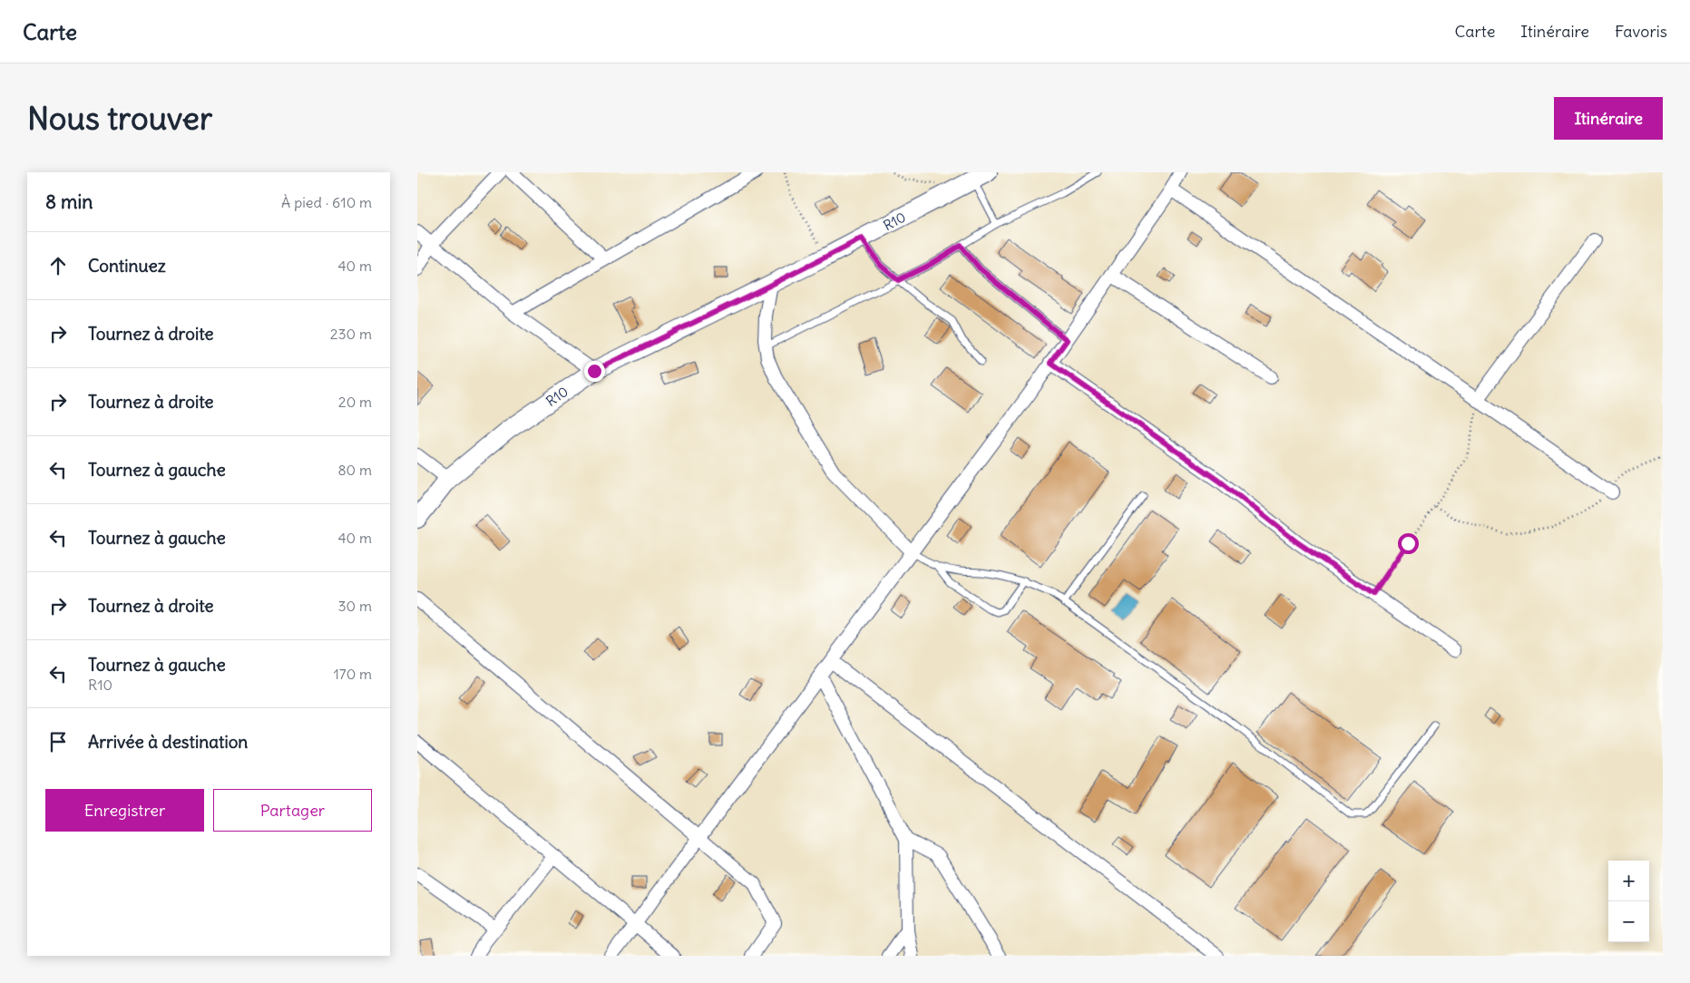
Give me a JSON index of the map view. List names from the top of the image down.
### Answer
{
  "streets": {
    "main road": ["R10"]
  },
  "page": {
    "header": "Carte",
    "nav": ["Carte", "Itinéraire", "Favoris"],
    "buttons": [
      "Itinéraire",
      ["Enregistrer", "Partager"]
    ],
    "title": "Nous trouver",
    "heading": ["8 min", "À pied · 610 m"],
    "list": [
      ["Continuez", "40 m"],
      ["Tournez à droite", "230 m"],
      ["Tournez à droite", "20 m"],
      ["Tournez à gauche", "80 m"],
      ["Tournez à gauche", "40 m"],
      ["Tournez à droite", "30 m"],
      ["Tournez à gauche", "R10", "170 m"],
      "Arrivée à destination"
    ],
    "map_buttons": ["+", "−"]
  }
}
